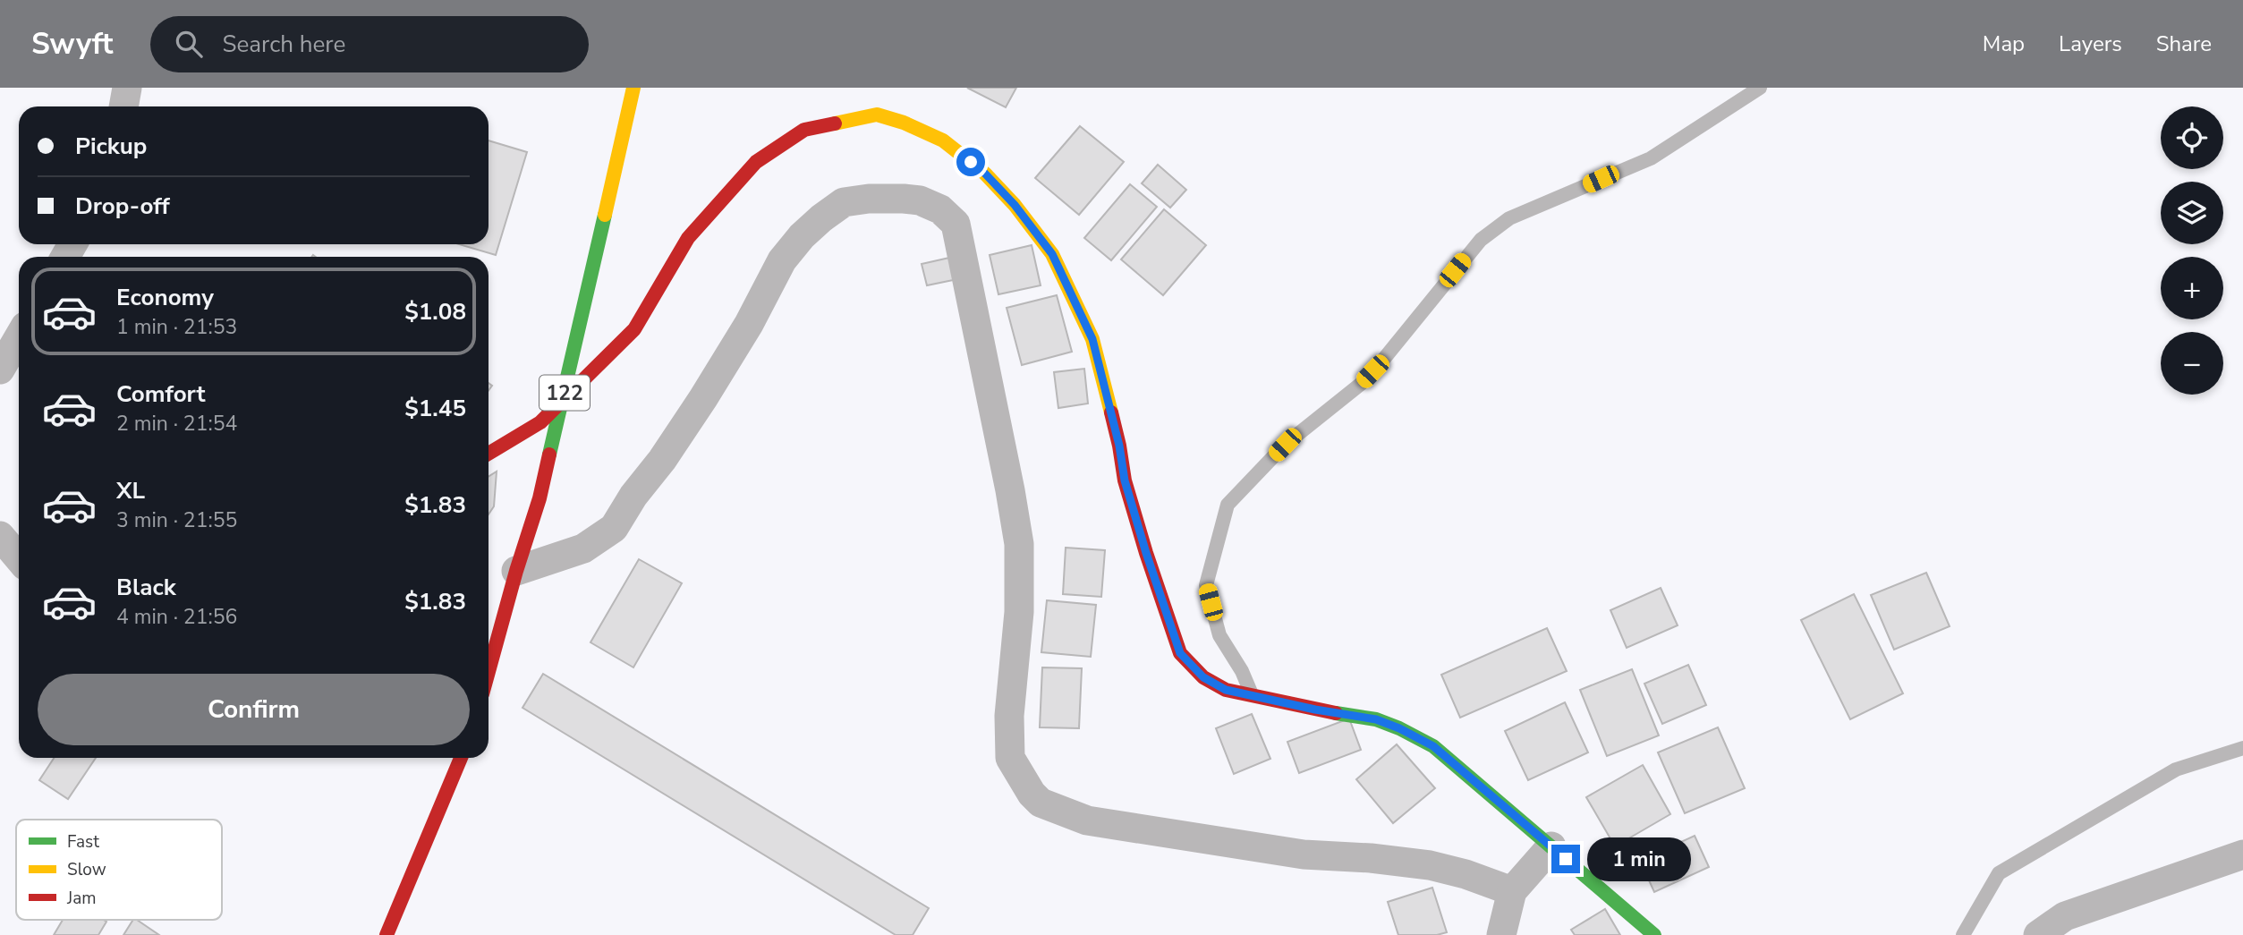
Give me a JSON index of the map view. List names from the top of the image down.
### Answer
{
  "streets": {
    "street": ["122"]
  },
  "legend": ["Fast", "Slow", "Jam"],
  "page": {
    "header": "Swyft",
    "search": "Search here",
    "nav": ["Map", "Layers", "Share"],
    "map_buttons": ["+", "−"],
    "banner": ["Pickup", "Drop-off"],
    "list": [
      {
        "name": "Economy",
        "note": "1 min · 21:53",
        "value": "$1.08"
      },
      {
        "name": "Comfort",
        "note": "2 min · 21:54",
        "value": "$1.45"
      },
      {
        "name": "XL",
        "note": "3 min · 21:55",
        "value": "$1.83"
      },
      {
        "name": "Black",
        "note": "4 min · 21:56",
        "value": "$1.83"
      }
    ],
    "buttons": "Confirm",
    "bubble": "1 min"
  }
}
